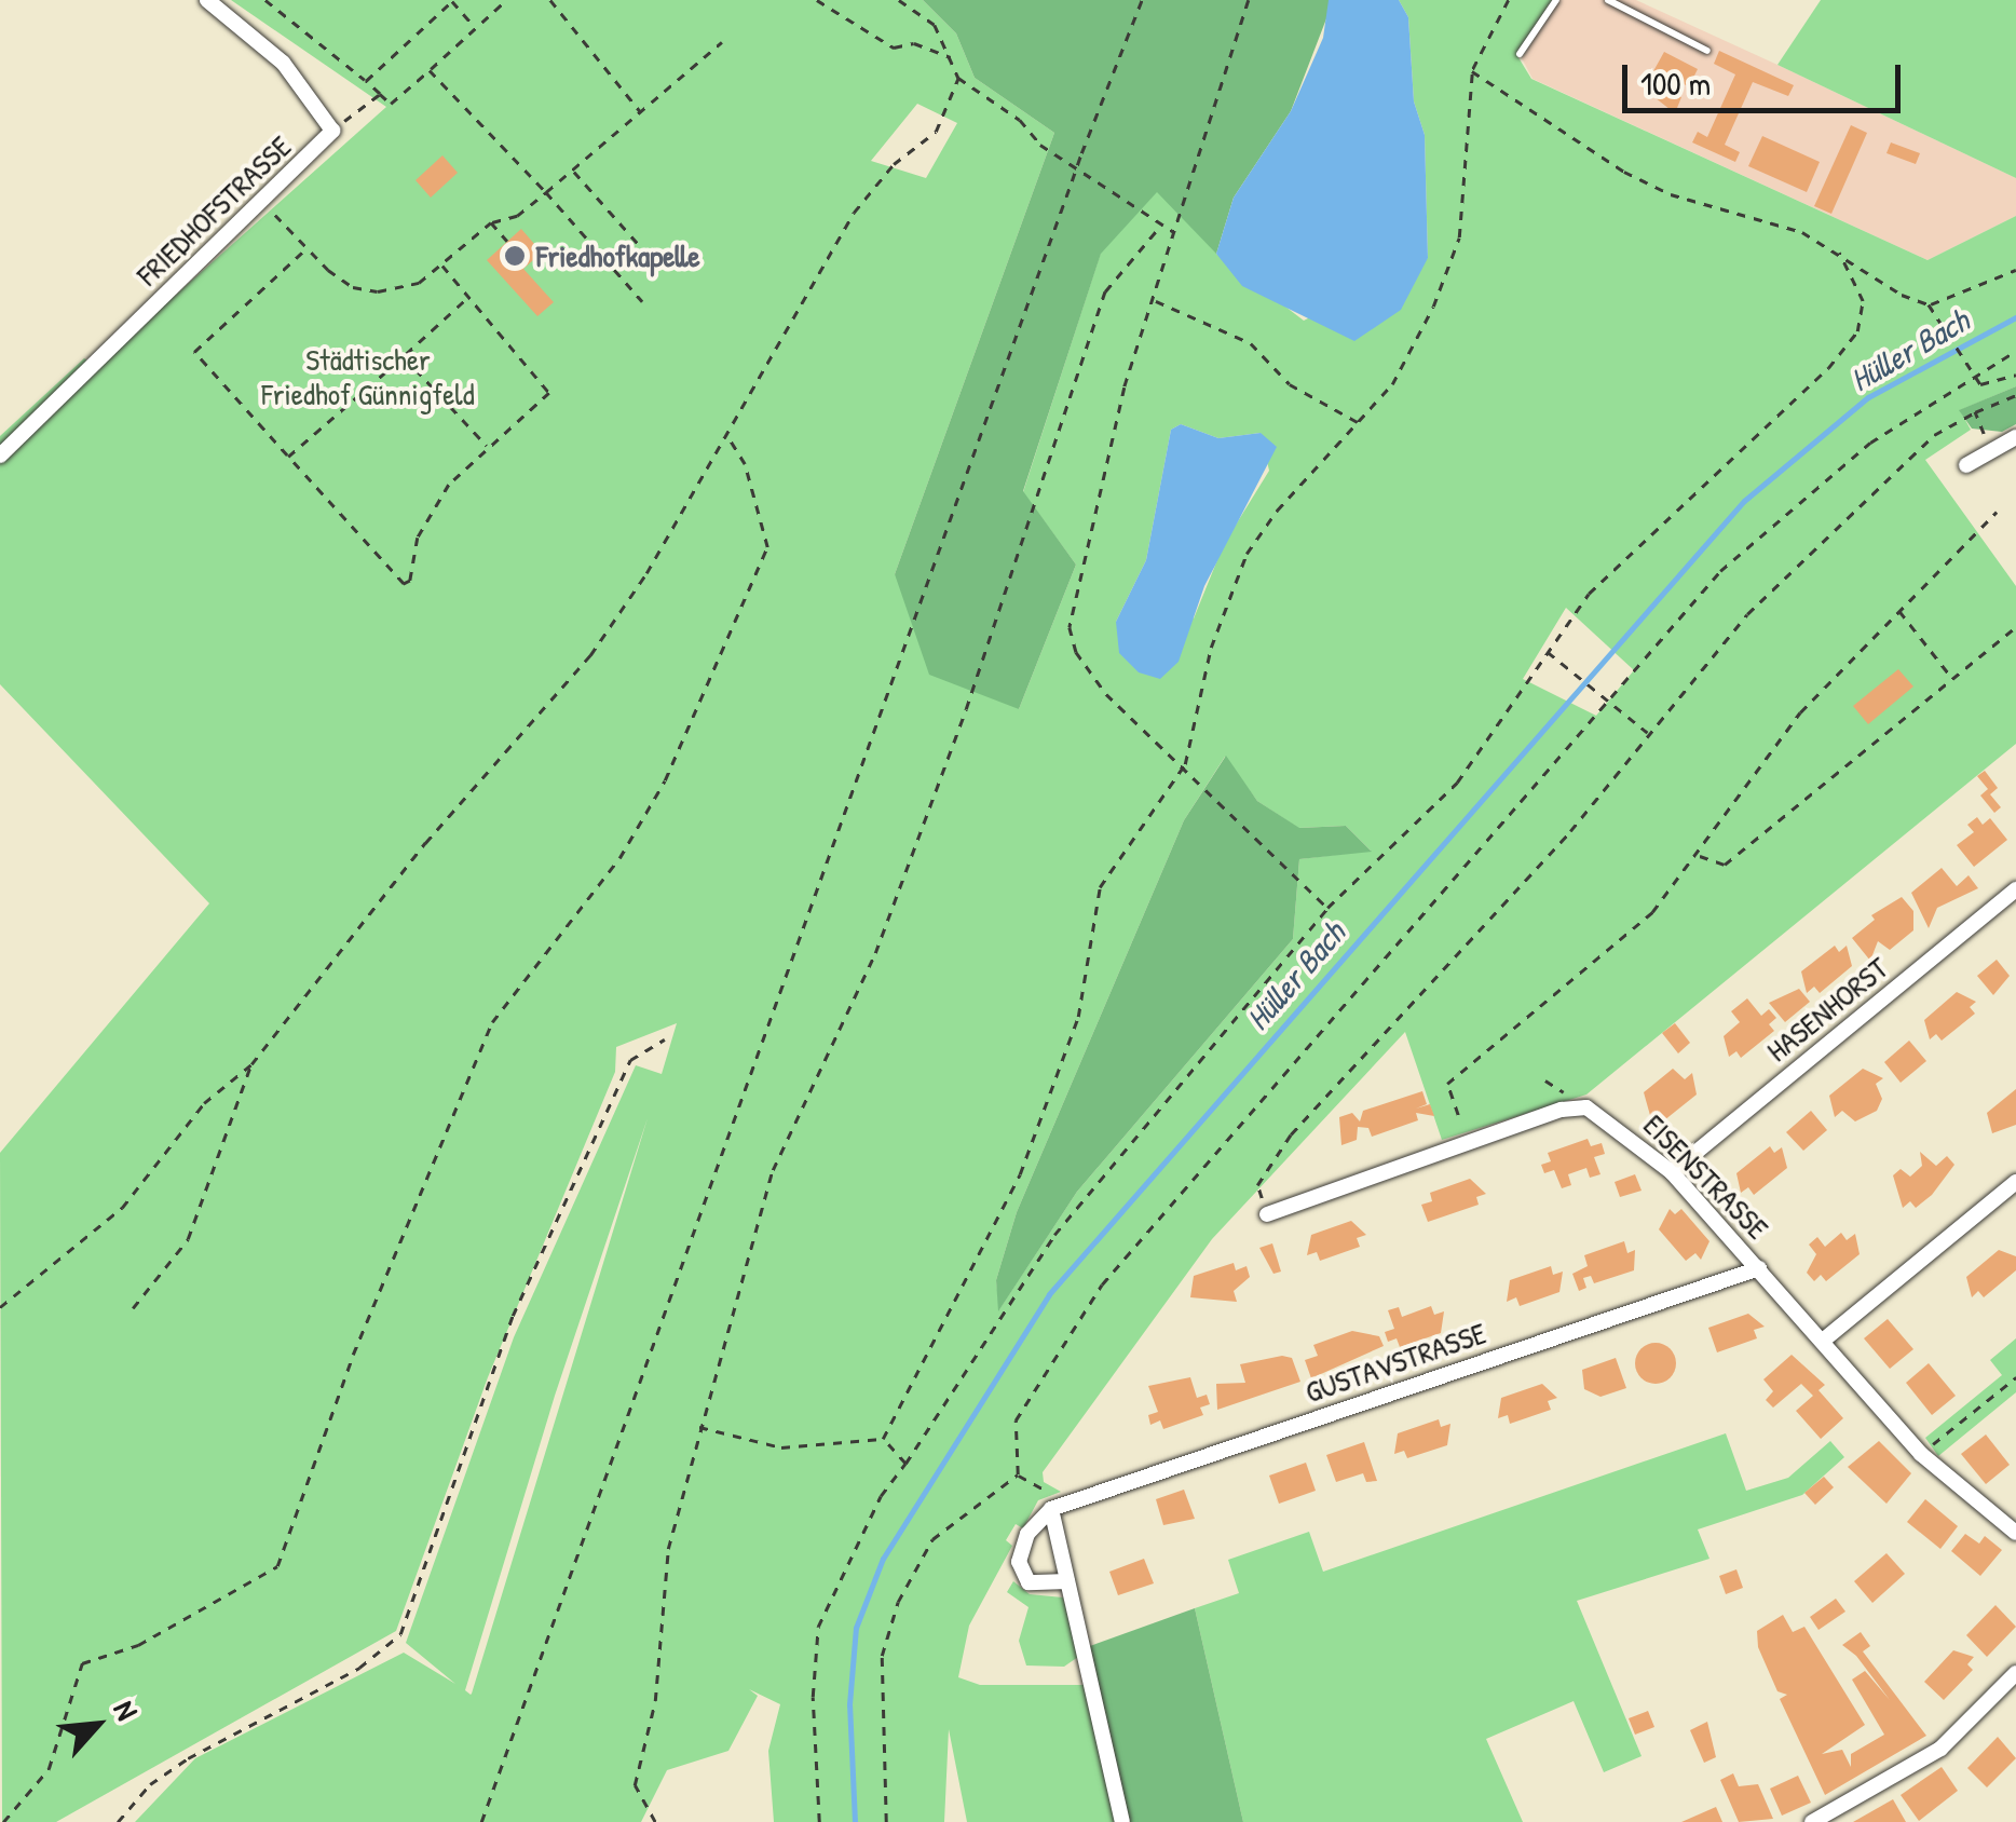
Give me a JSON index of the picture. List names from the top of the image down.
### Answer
{
  "streets": {
    "street": [
      "FRIEDHOFSTRASSE",
      "HASENHORST",
      "EISENSTRASSE",
      "GUSTAVSTRASSE"
    ]
  },
  "crossings": [
    ["HASENHORST", "EISENSTRASSE"],
    ["EISENSTRASSE", "GUSTAVSTRASSE"]
  ],
  "water": ["Hüller Bach"],
  "parks": ["Städtischer Friedhof Günnigfeld"],
  "places": ["Friedhofkapelle"],
  "scale_bar": "100 m",
  "north": "top right"
}
